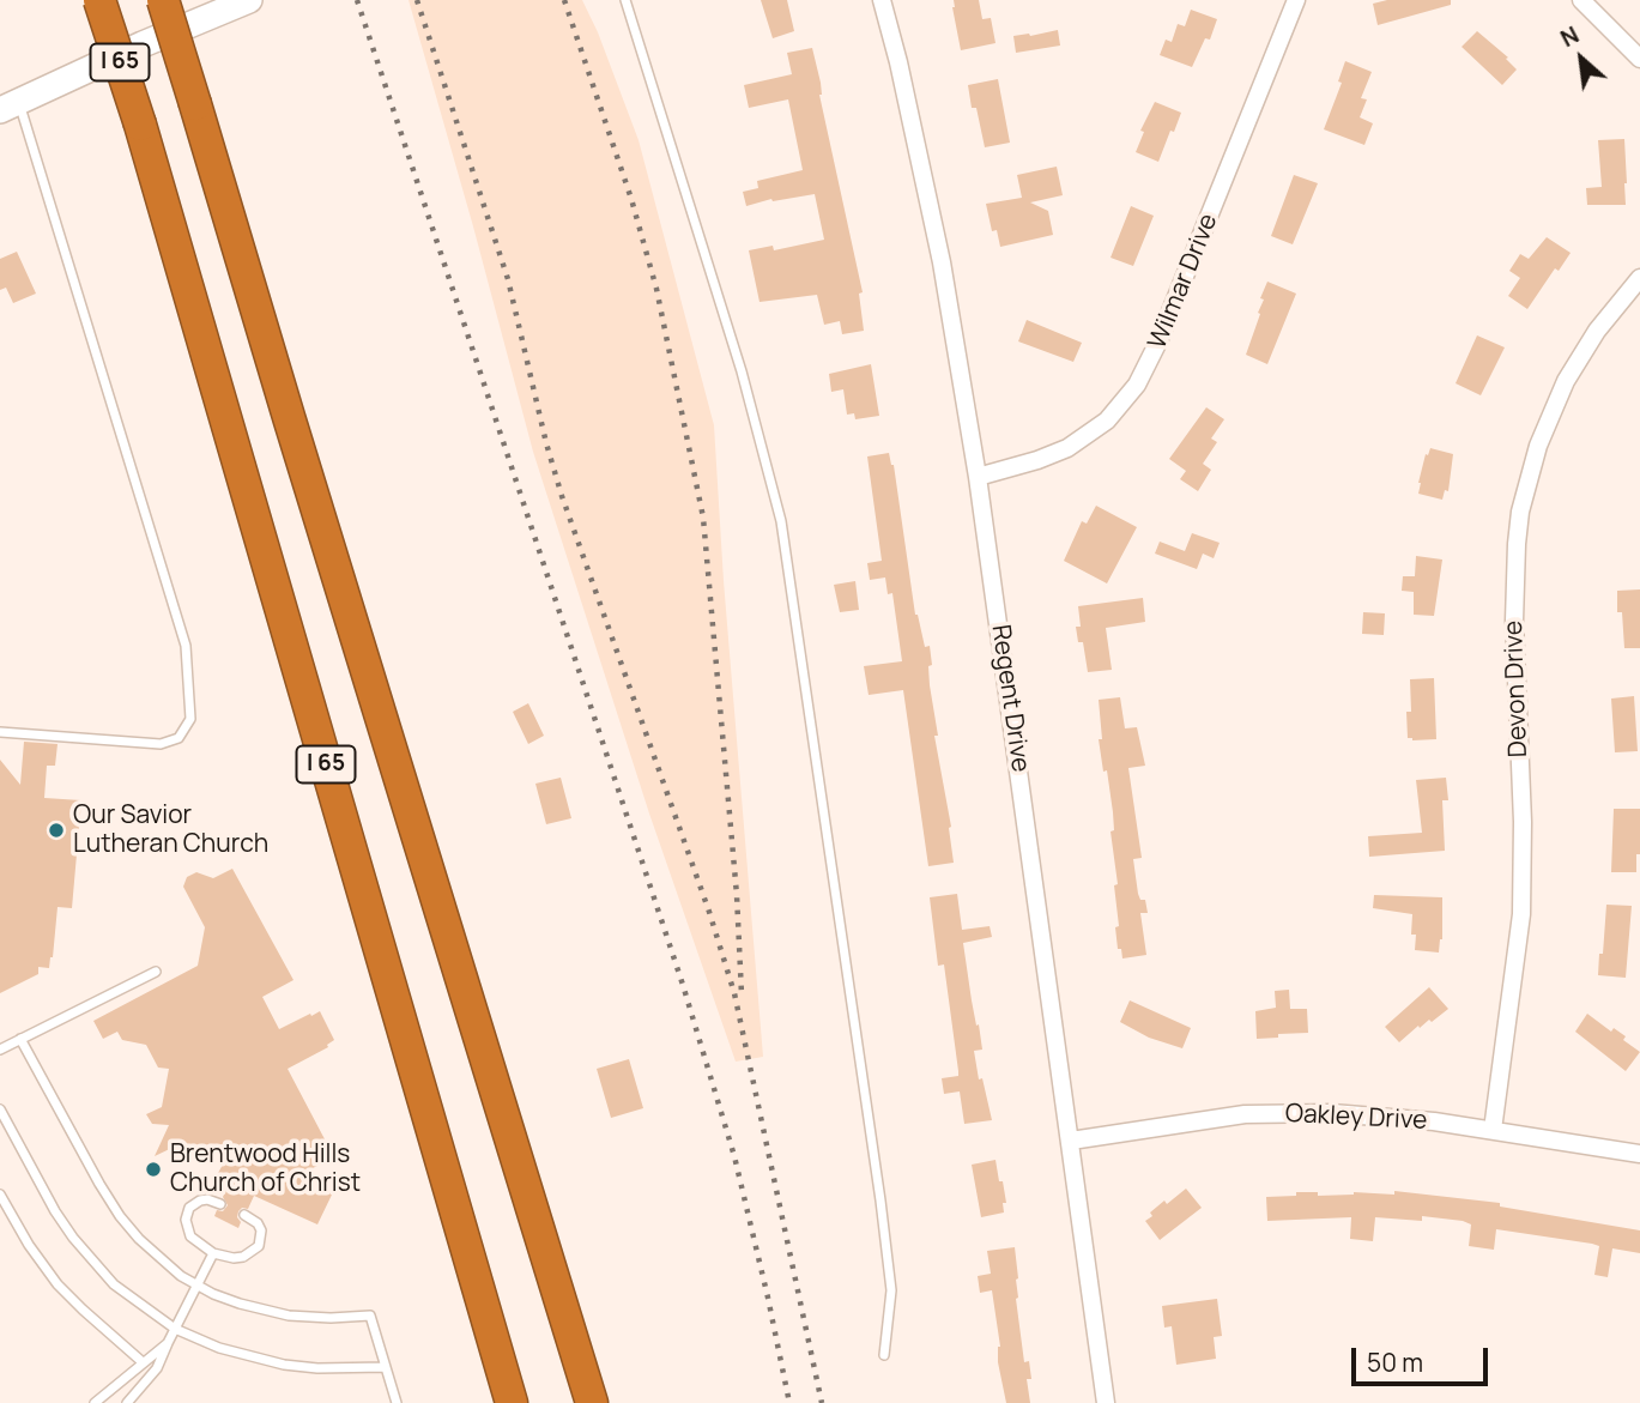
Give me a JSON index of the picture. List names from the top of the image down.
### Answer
{
  "streets": {
    "highway": ["I 65"],
    "street": [
      "Wilmar Drive",
      "Devon Drive",
      "Regent Drive",
      "Oakley Drive"
    ]
  },
  "crossings": [
    ["Wilmar Drive", "Regent Drive"],
    ["Devon Drive", "Oakley Drive"],
    ["Regent Drive", "Oakley Drive"]
  ],
  "places": ["Our Savior Lutheran Church", "Brentwood Hills Church of Christ"],
  "scale_bar": "50 m",
  "north": "top left"
}
